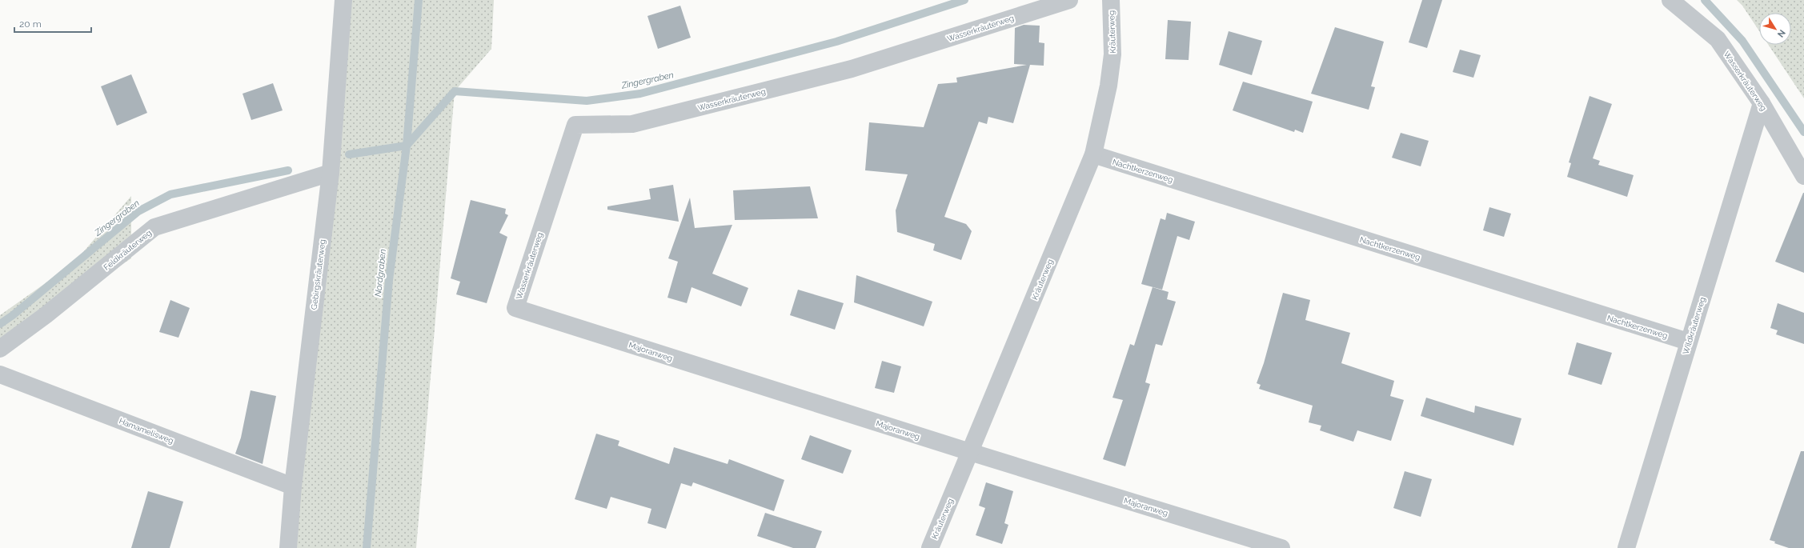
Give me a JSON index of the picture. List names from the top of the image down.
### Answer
{
  "streets": {
    "lane": [
      "Wasserkräuterweg",
      "Kräuterweg",
      "Nachtkerzenweg",
      "Feldkräuterweg",
      "Gebirgskräuterweg",
      "Wildkräuterweg",
      "Majoranweg",
      "Hamamelisweg"
    ]
  },
  "crossings": [
    ["Wasserkräuterweg", "Wildkräuterweg"],
    ["Wasserkräuterweg", "Majoranweg"],
    ["Kräuterweg", "Nachtkerzenweg"],
    ["Kräuterweg", "Majoranweg"],
    ["Nachtkerzenweg", "Wildkräuterweg"],
    ["Feldkräuterweg", "Gebirgskräuterweg"],
    ["Gebirgskräuterweg", "Hamamelisweg"]
  ],
  "water": ["Zingergraben", "Nordgraben"],
  "scale_bar": "20 m",
  "north": "bottom right"
}
